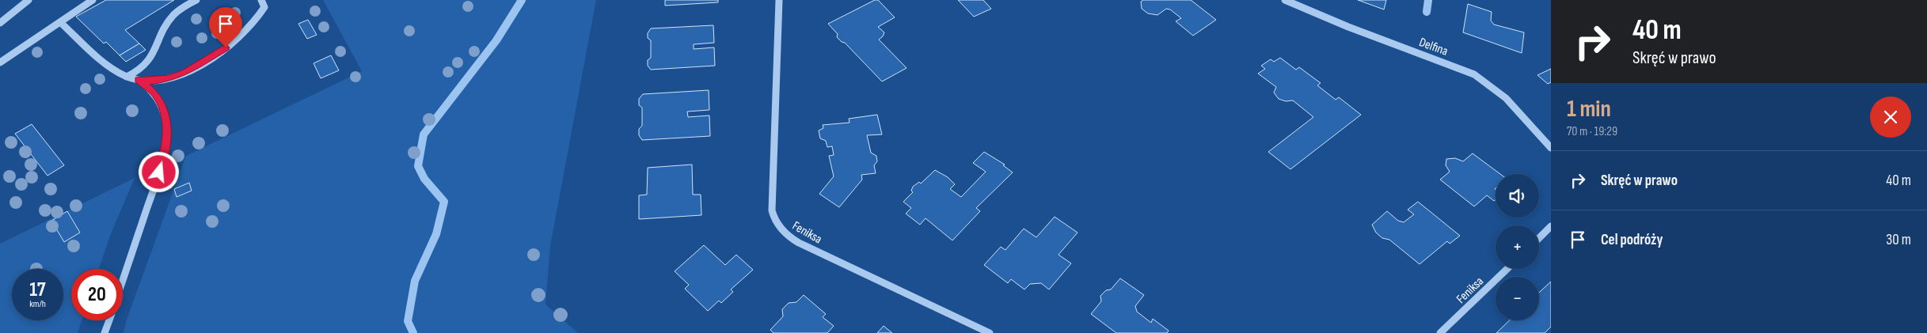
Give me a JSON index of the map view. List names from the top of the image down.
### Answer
{
  "streets": {
    "street": ["Delfina", "Feniksa"]
  },
  "page": {
    "turn": ["40 m", "Skręć w prawo"],
    "heading": ["1 min", "70 m · 19:29"],
    "list": [
      {
        "name": "Skręć w prawo",
        "value": "40 m"
      },
      {
        "name": "Cel podróży",
        "value": "30 m"
      }
    ],
    "map_buttons": ["+", "−"],
    "speed": "17 km/h",
    "limit": "20"
  }
}
